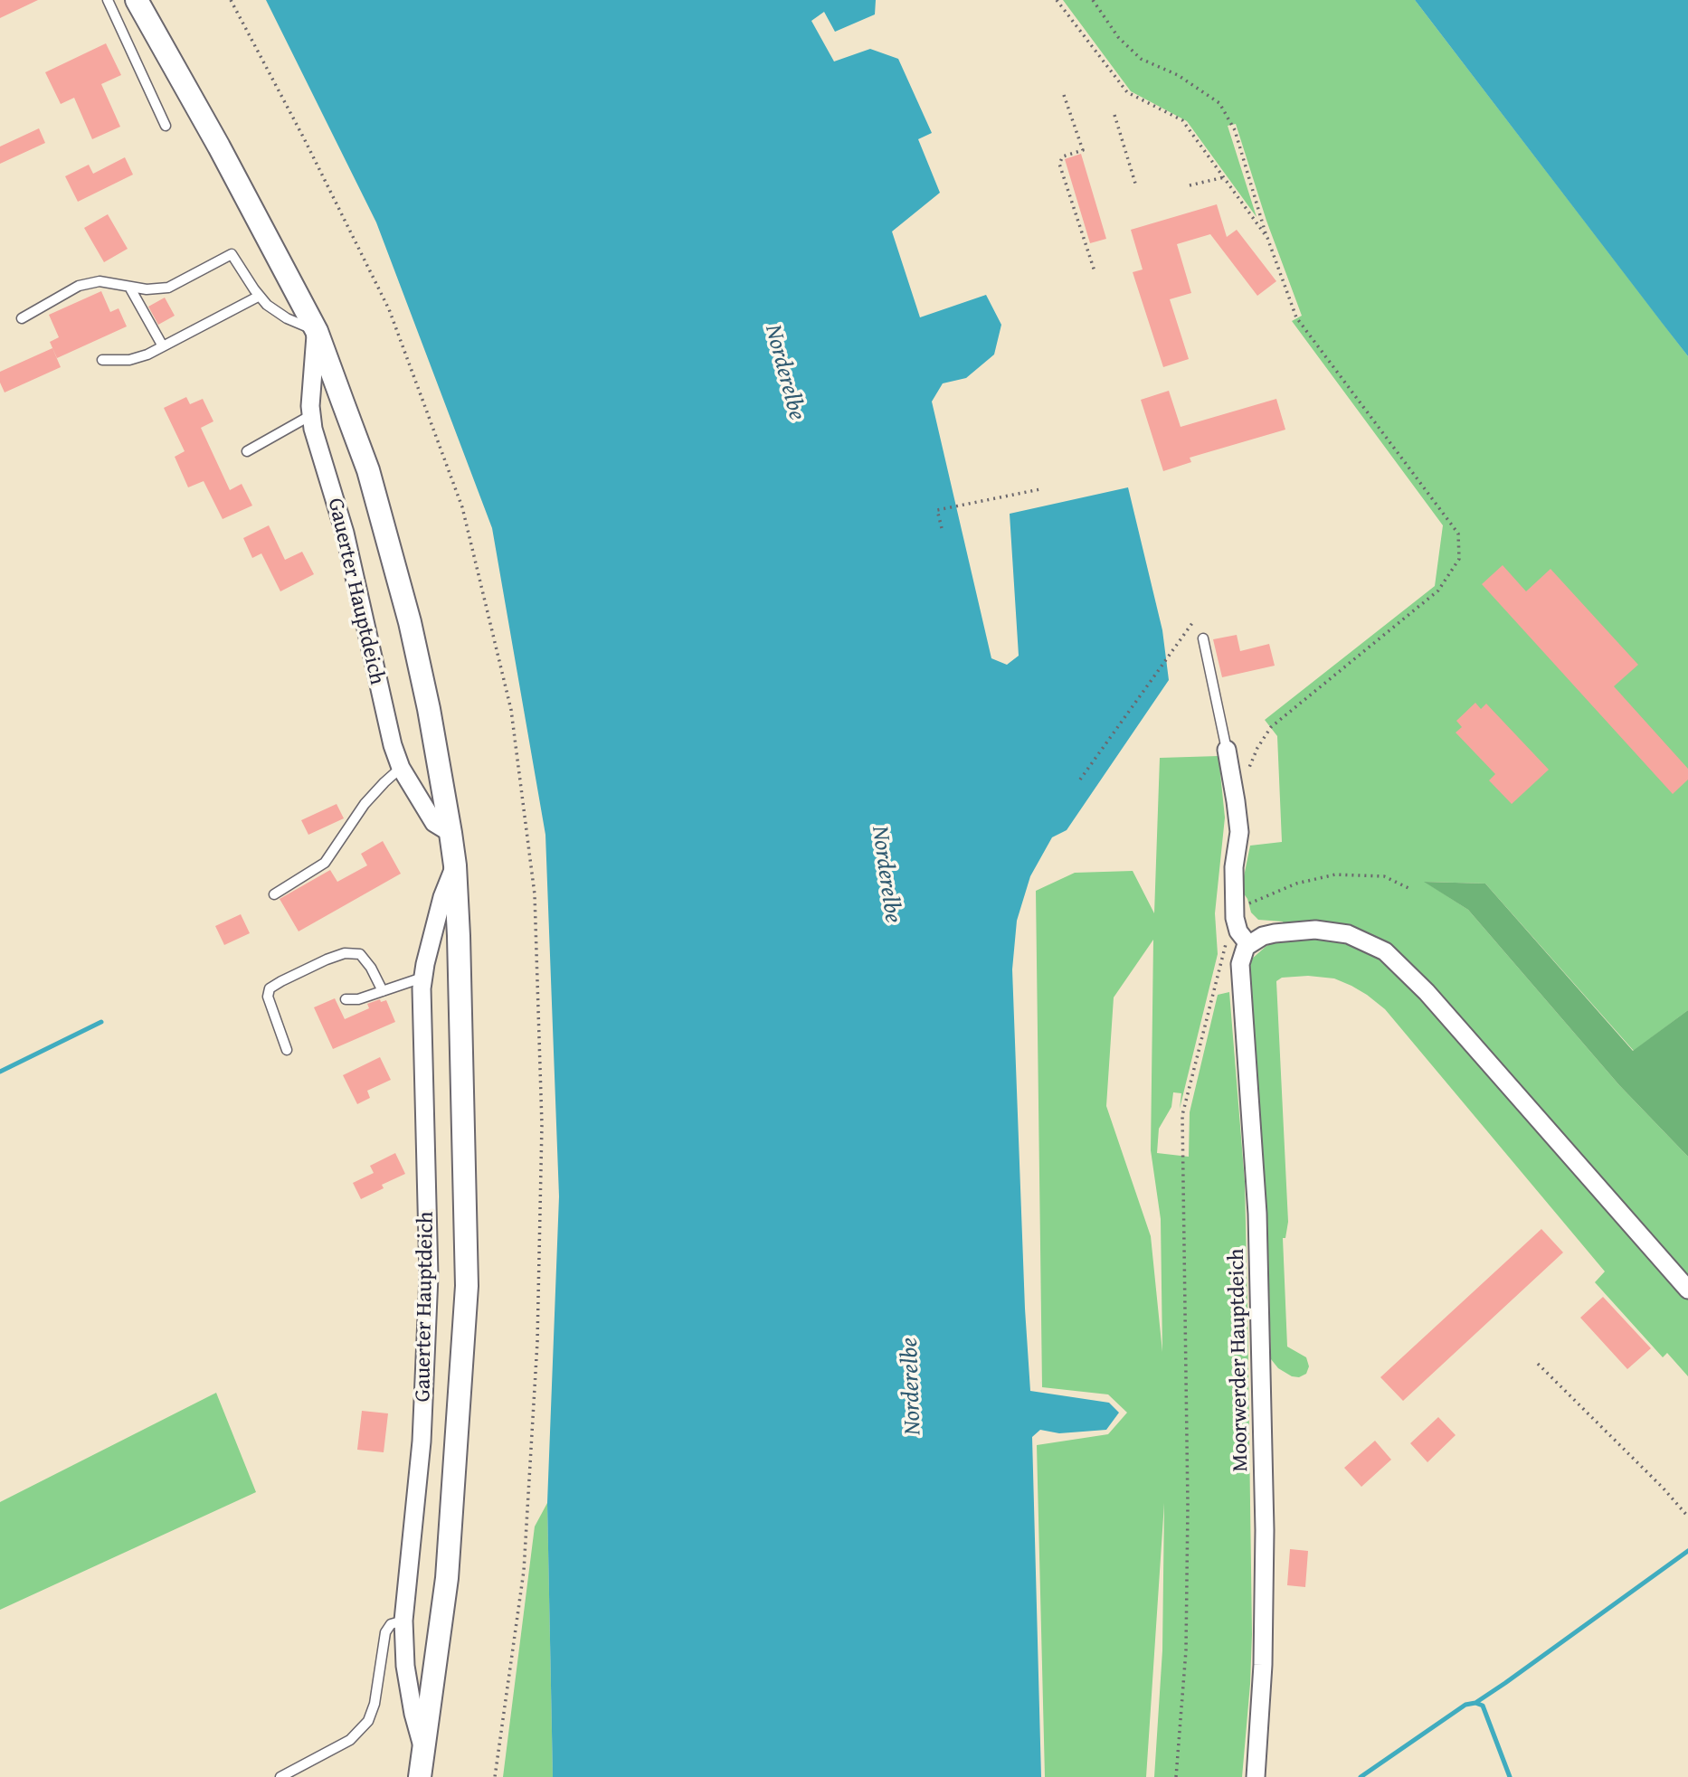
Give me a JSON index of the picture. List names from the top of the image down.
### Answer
{
  "streets": {
    "street": ["Gauerter Hauptdeich", "Moorwerder Hauptdeich"]
  },
  "water": ["Norderelbe"]
}
